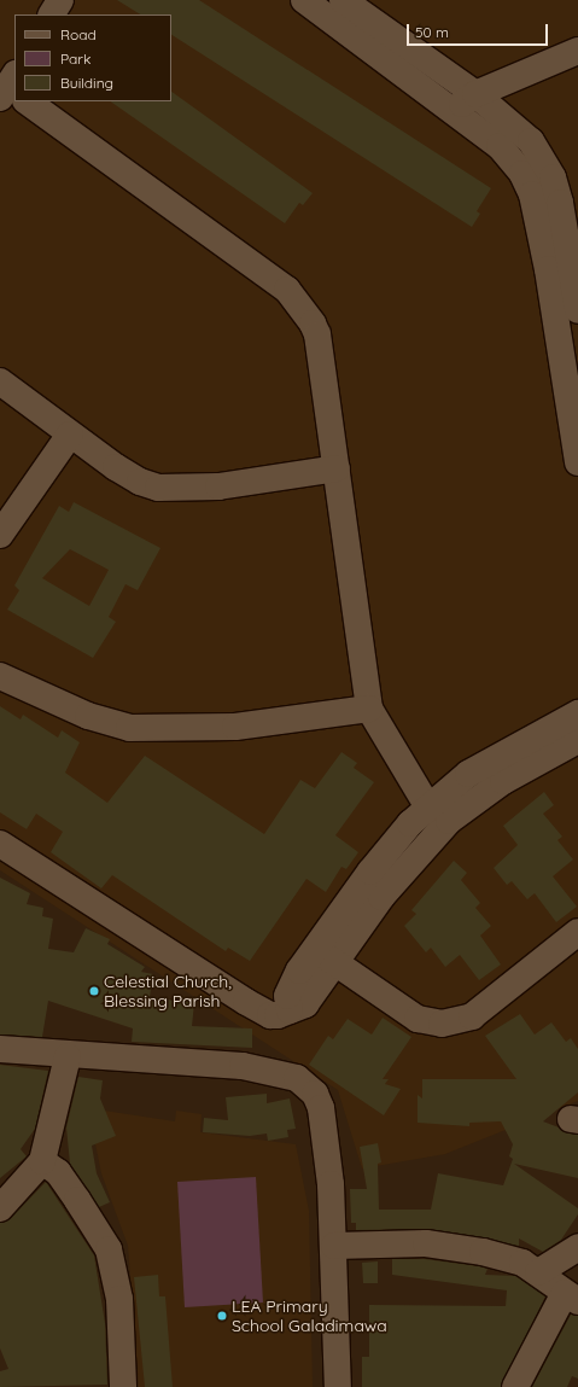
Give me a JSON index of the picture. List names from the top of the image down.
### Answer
{
  "places": ["Celestial Church, Blessing Parish", "LEA Primary School Galadimawa"],
  "legend": ["Road", "Park", "Building"],
  "scale_bar": "50 m"
}
